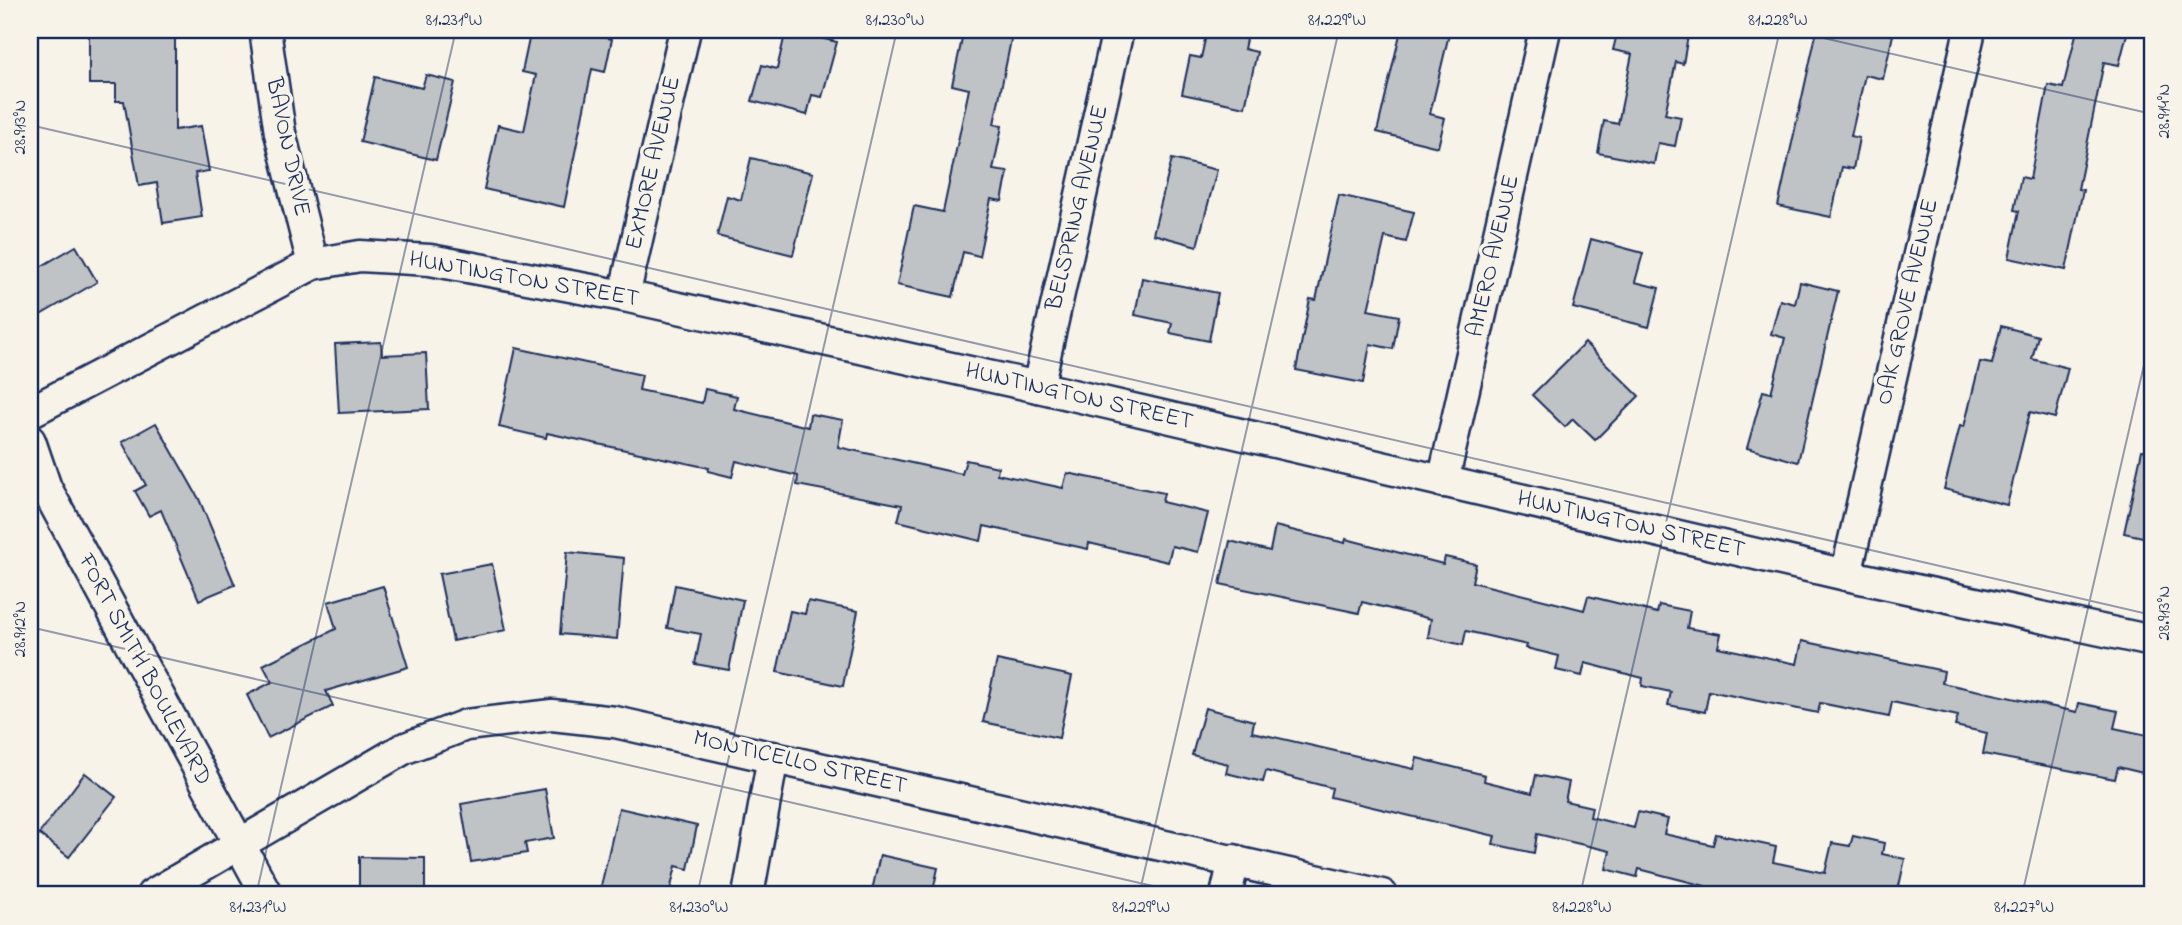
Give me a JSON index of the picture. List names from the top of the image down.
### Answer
{
  "streets": {
    "street": [
      "BAVON DRIVE",
      "EXMORE AVENUE",
      "BELSPRING AVENUE",
      "AMERO AVENUE",
      "HUNTINGTON STREET",
      "OAK GROVE AVENUE",
      "FORT SMITH BOULEVARD",
      "MONTICELLO STREET"
    ]
  },
  "crossings": [
    ["BAVON DRIVE", "HUNTINGTON STREET"],
    ["EXMORE AVENUE", "HUNTINGTON STREET"],
    ["BELSPRING AVENUE", "HUNTINGTON STREET"],
    ["AMERO AVENUE", "HUNTINGTON STREET"],
    ["HUNTINGTON STREET", "OAK GROVE AVENUE"],
    ["FORT SMITH BOULEVARD", "MONTICELLO STREET"]
  ],
  "coordinates": [
    "81.231°W",
    "81.230°W",
    "81.229°W",
    "81.228°W",
    "28.914°N",
    "28.913°N",
    "28.912°N",
    "81.227°W"
  ]
}
